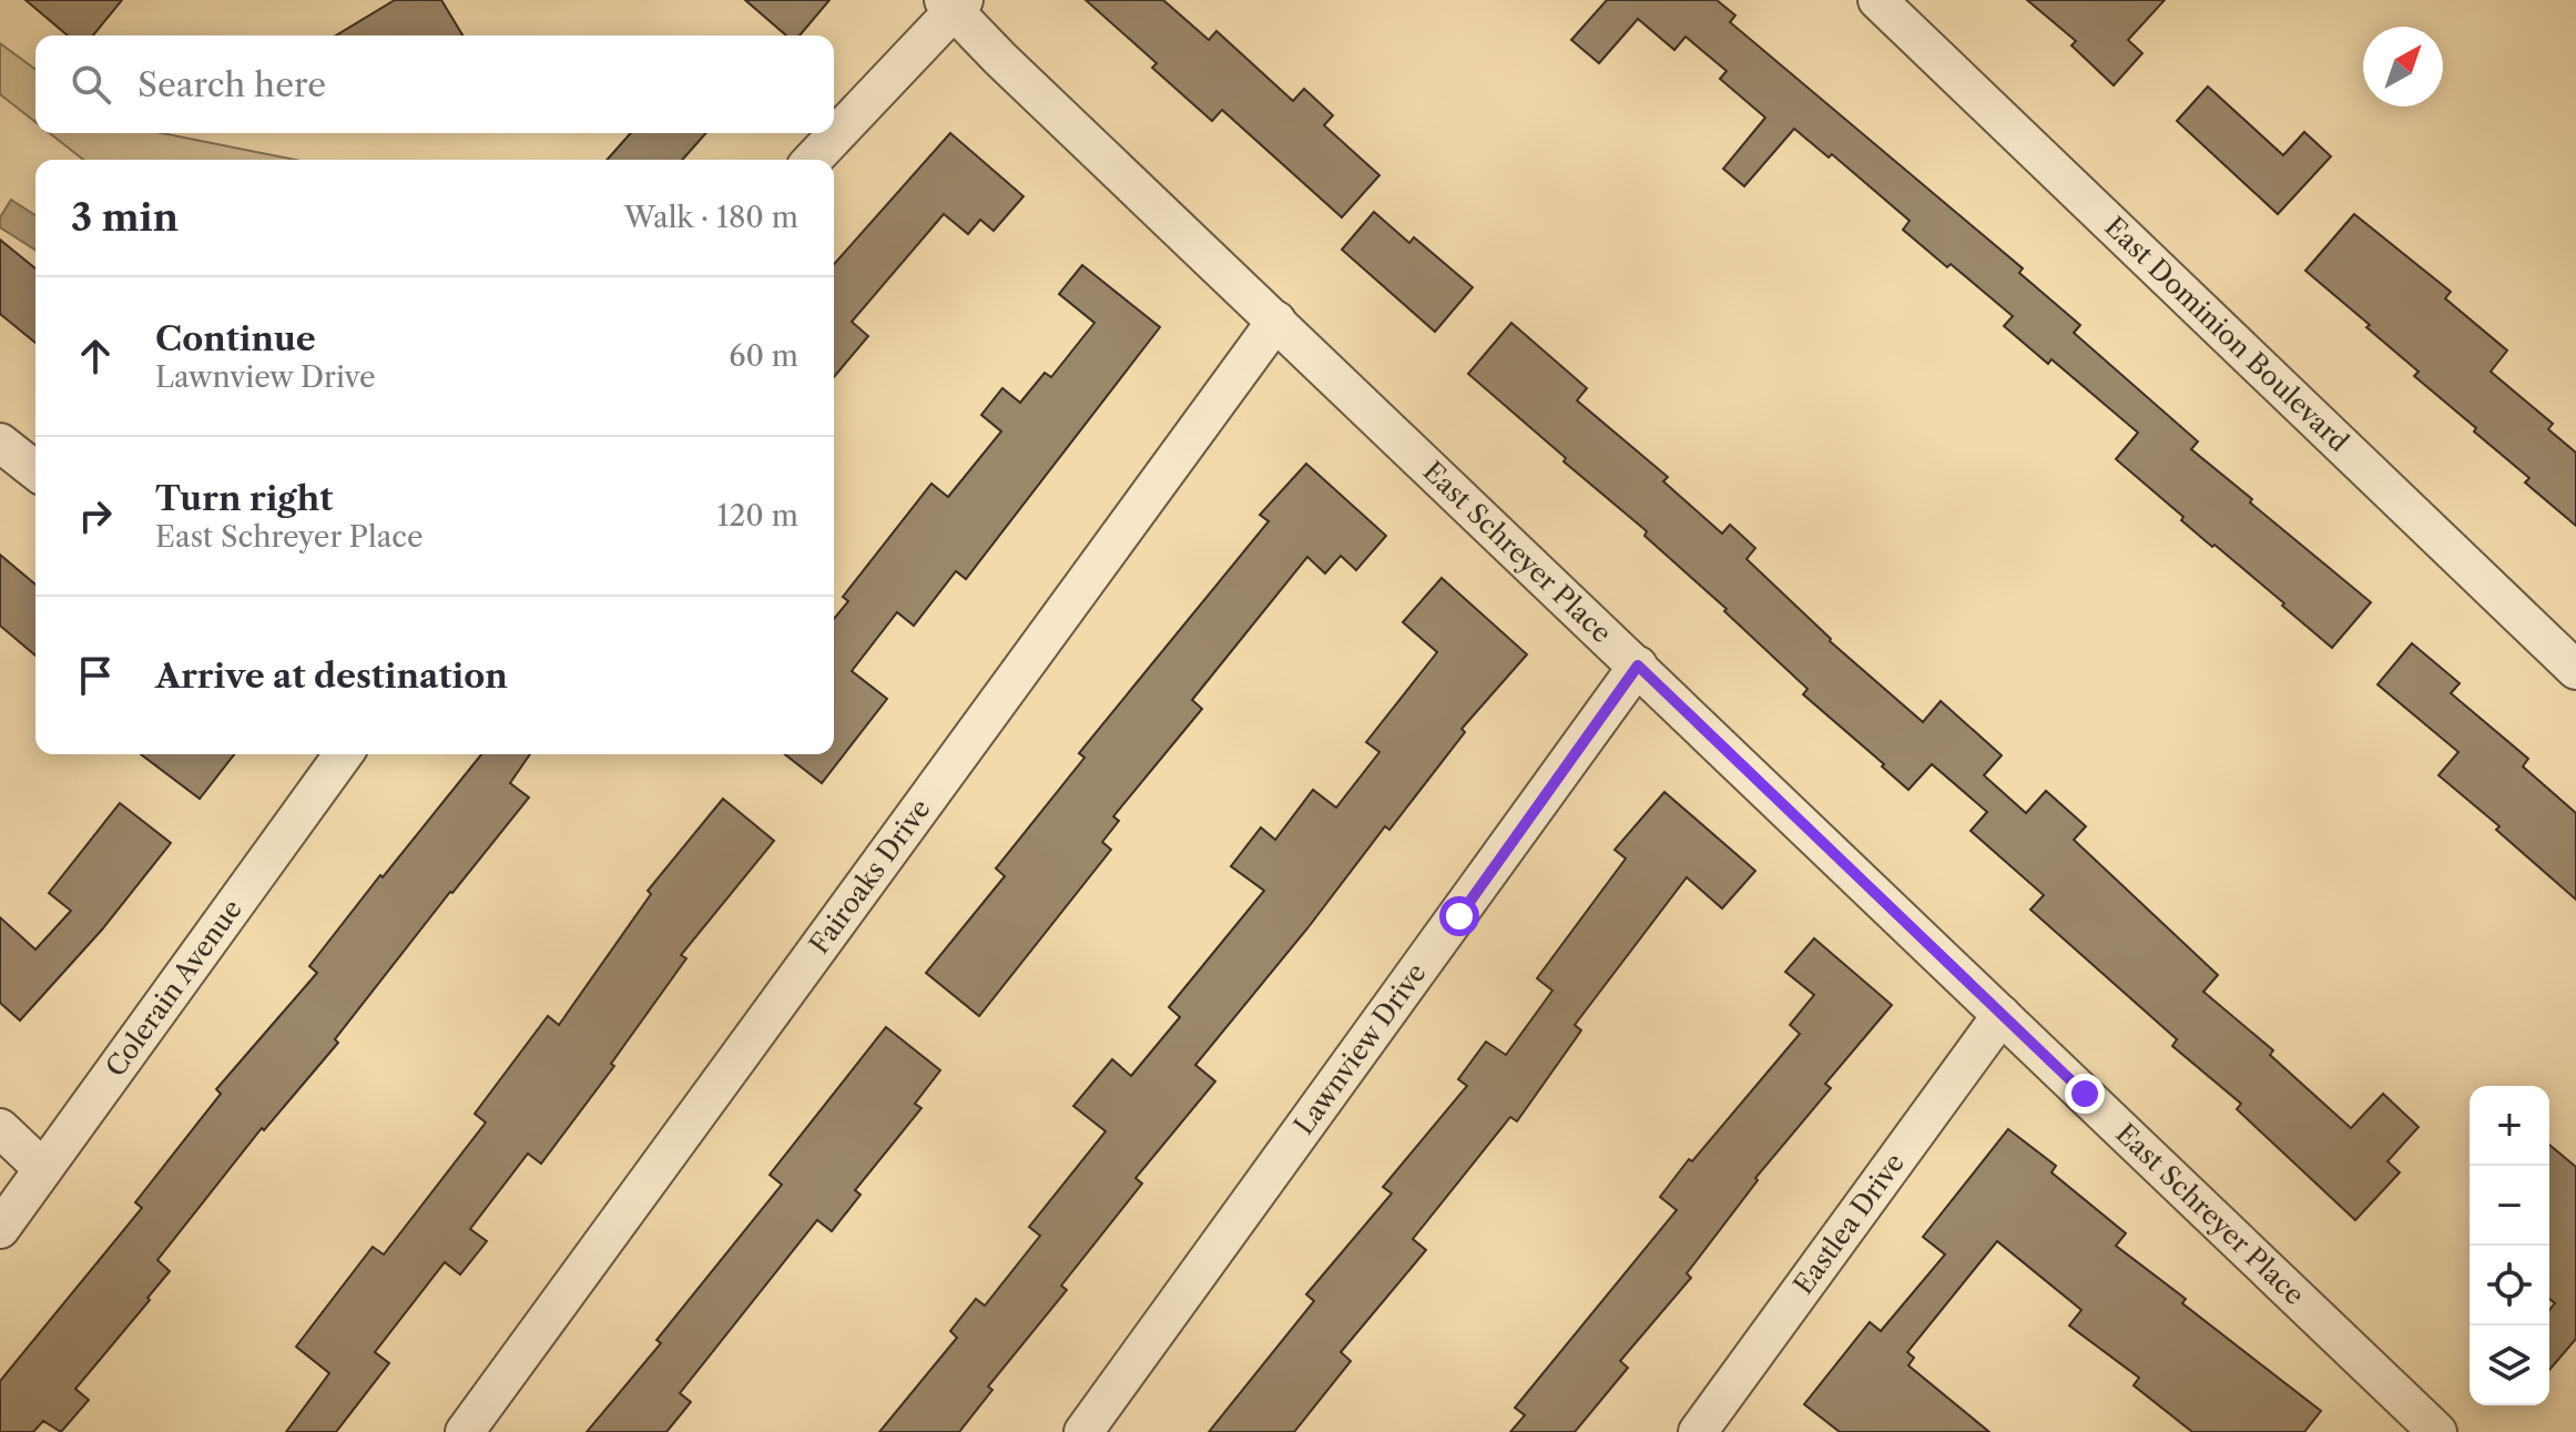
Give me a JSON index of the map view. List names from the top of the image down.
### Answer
{
  "streets": {
    "street": [
      "East Dominion Boulevard",
      "East Schreyer Place",
      "Fairoaks Drive",
      "Colerain Avenue",
      "Lawnview Drive",
      "Eastlea Drive"
    ]
  },
  "crossings": [
    ["East Schreyer Place", "Fairoaks Drive"],
    ["East Schreyer Place", "Lawnview Drive"],
    ["East Schreyer Place", "Eastlea Drive"]
  ],
  "north": "top right",
  "page": {
    "search": "Search here",
    "heading": ["3 min", "Walk · 180 m"],
    "list": [
      ["Continue", "Lawnview Drive", "60 m"],
      ["Turn right", "East Schreyer Place", "120 m"],
      "Arrive at destination"
    ],
    "map_buttons": ["+", "−"]
  }
}
